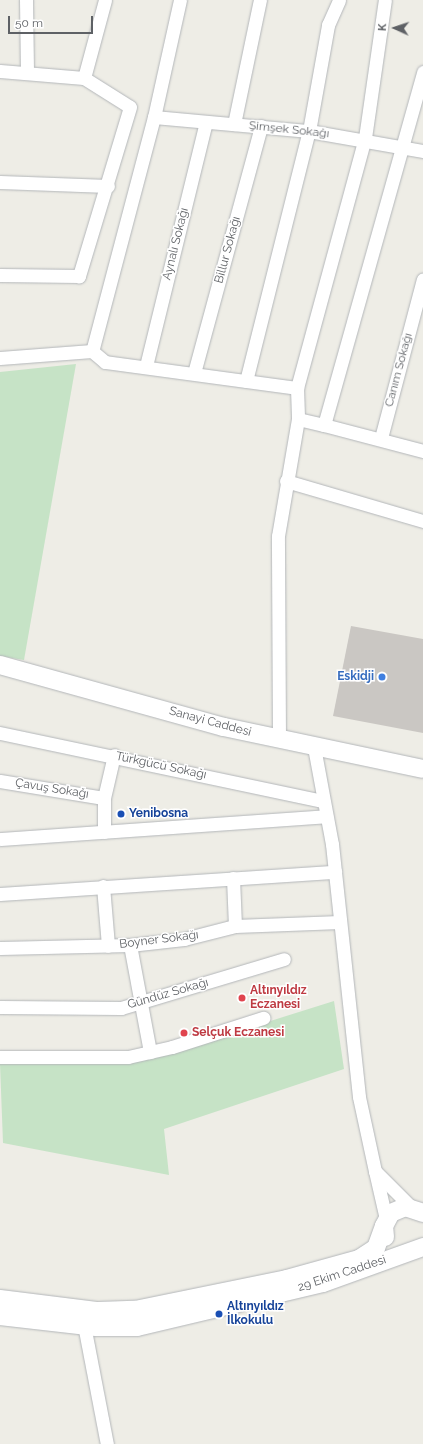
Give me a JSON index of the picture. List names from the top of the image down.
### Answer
{
  "streets": {
    "main road": ["Sanayi Caddesi", "29 Ekim Caddesi"],
    "street": [
      "Şimşek Sokağı",
      "Aynalı Sokağı",
      "Billur Sokağı",
      "Canım Sokağı",
      "Türkgücü Sokağı",
      "Çavuş Sokağı",
      "Boyner Sokağı",
      "Gündüz Sokağı"
    ]
  },
  "crossings": [
    ["Şimşek Sokağı", "Aynalı Sokağı"],
    ["Şimşek Sokağı", "Billur Sokağı"]
  ],
  "places": [
    "Eskidji",
    "Yenibosna",
    "Altınyıldız Eczanesi",
    "Selçuk Eczanesi",
    "Altınyıldız İlkokulu"
  ],
  "scale_bar": "50 m",
  "north": "left"
}
